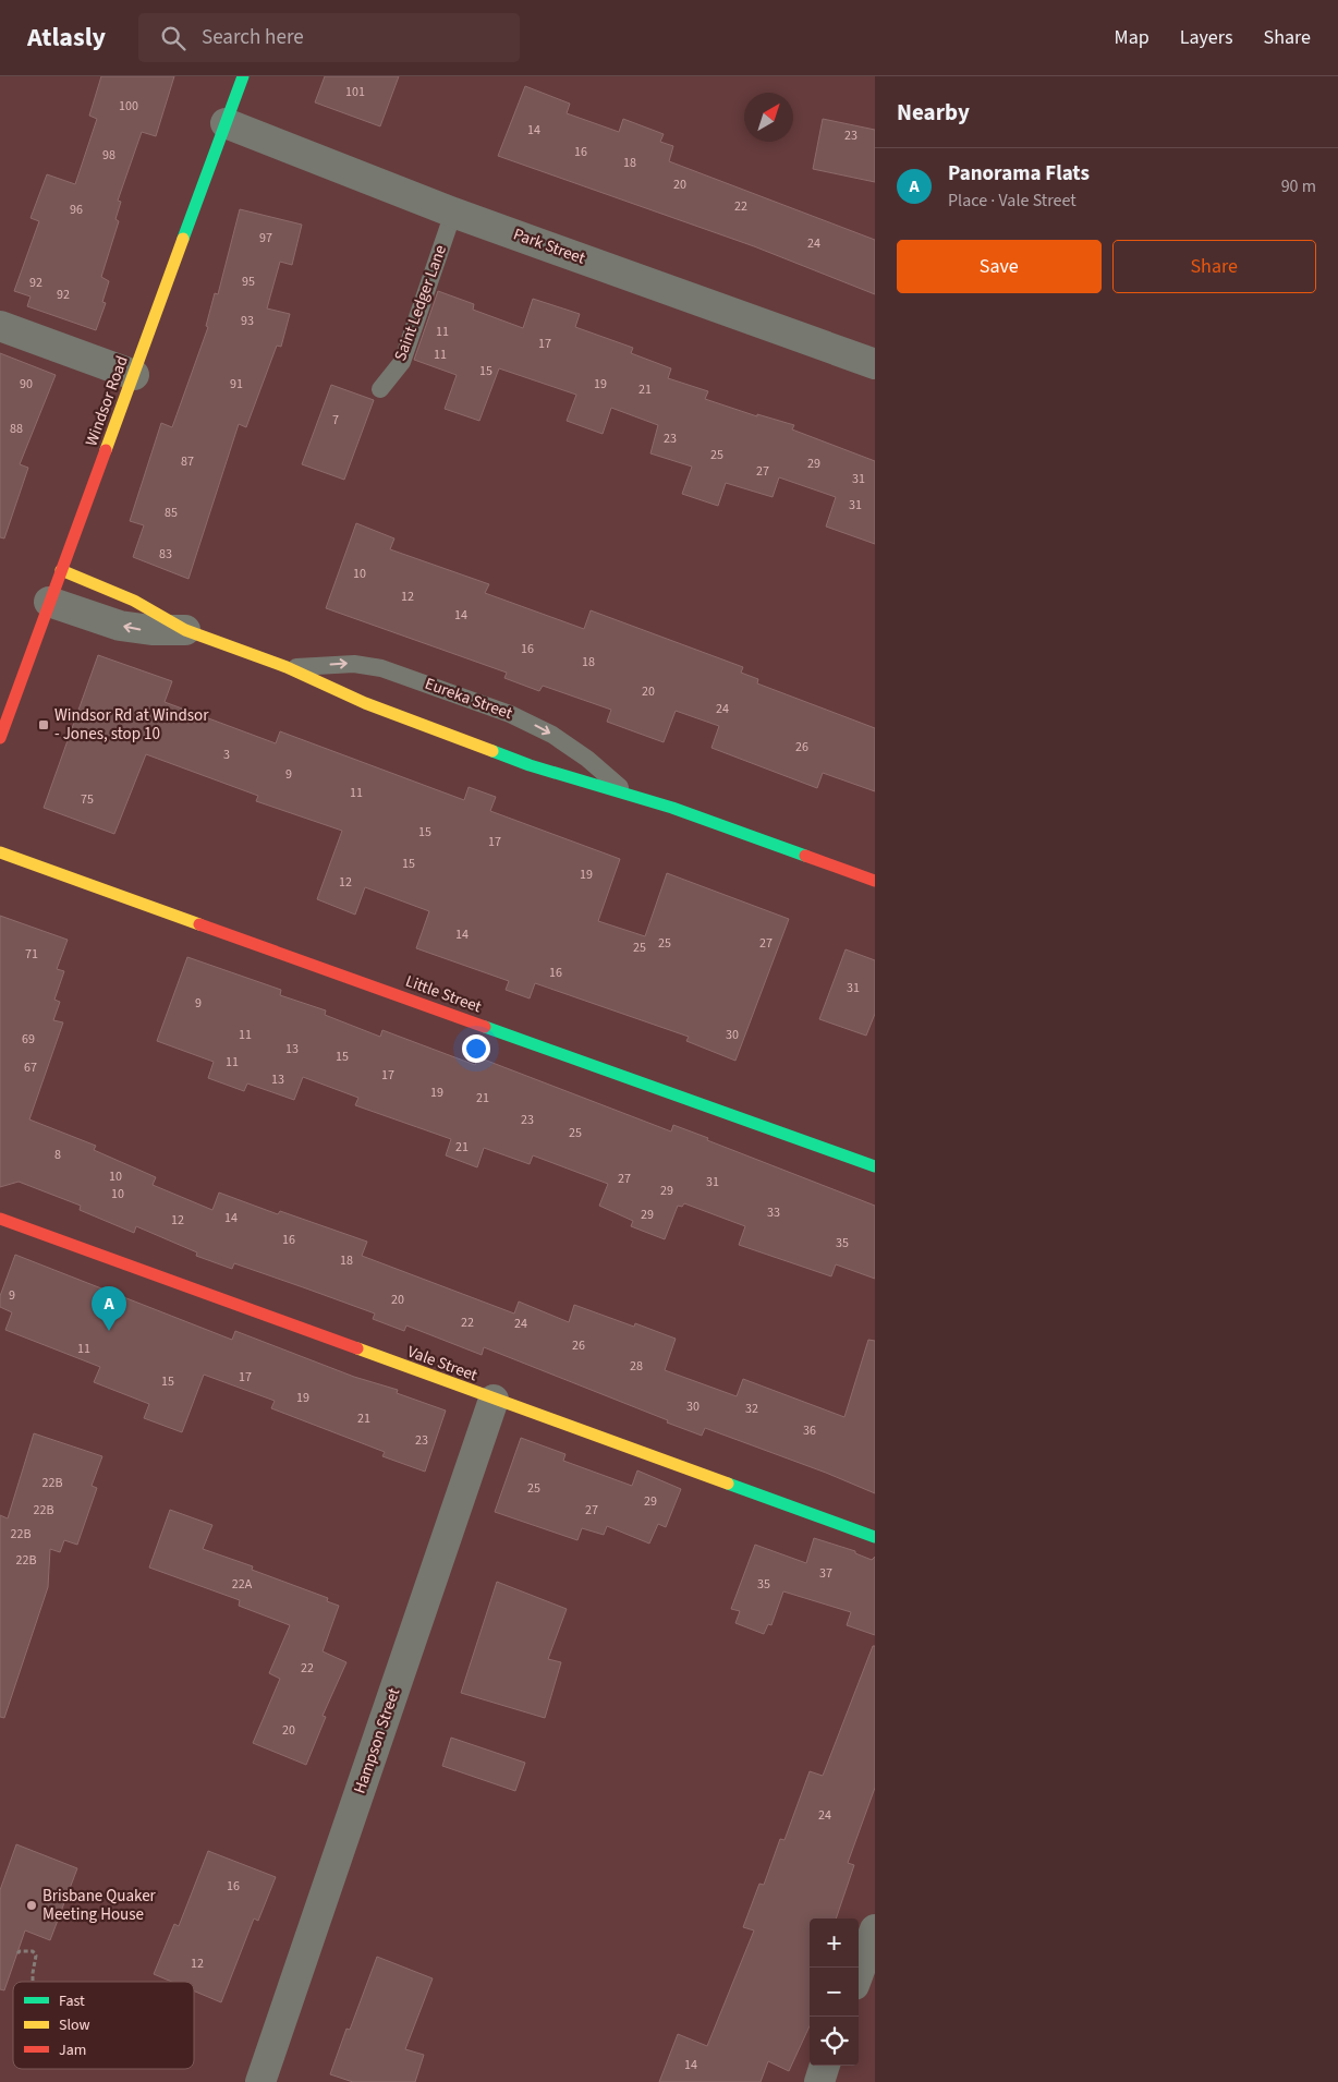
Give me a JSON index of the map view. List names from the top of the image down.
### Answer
{
  "streets": {
    "street": [
      "Park Street",
      "Windsor Road",
      "Eureka Street",
      "Little Street",
      "Vale Street",
      "Hampson Street"
    ],
    "lane": ["Saint Ledger Lane"]
  },
  "crossings": [
    ["Park Street", "Saint Ledger Lane"],
    ["Park Street", "Windsor Road"],
    ["Windsor Road", "Eureka Street"],
    ["Vale Street", "Hampson Street"]
  ],
  "places": {
    "transit": ["Windsor Rd at Windsor - Jones, stop 10"],
    "other": ["Brisbane Quaker Meeting House"]
  },
  "house_numbers": [
    "101",
    "100",
    "14",
    "23",
    "16",
    "98",
    "18",
    "20",
    "22",
    "96",
    "97",
    "24",
    "95",
    "92",
    "92",
    "93",
    "11",
    "17",
    "11",
    "15",
    "90",
    "91",
    "19",
    "21",
    "7",
    "88",
    "23",
    "25",
    "87",
    "29",
    "27",
    "31",
    "31",
    "85",
    "83",
    "10",
    "12",
    "14",
    "16",
    "18",
    "20",
    "24",
    "26",
    "3",
    "9",
    "11",
    "75",
    "15",
    "17",
    "15",
    "19",
    "12",
    "14",
    "25",
    "27",
    "25",
    "71",
    "16",
    "31",
    "9",
    "11",
    "30",
    "69",
    "13",
    "15",
    "11",
    "67",
    "17",
    "13",
    "19",
    "21",
    "23",
    "25",
    "21",
    "8",
    "10",
    "27",
    "31",
    "29",
    "10",
    "33",
    "29",
    "14",
    "12",
    "16",
    "35",
    "18",
    "9",
    "20",
    "22",
    "24",
    "26",
    "11",
    "28",
    "17",
    "15",
    "19",
    "30",
    "32",
    "21",
    "36",
    "23",
    "22B",
    "25",
    "29",
    "22B",
    "27",
    "22B",
    "22B",
    "37",
    "22A",
    "35",
    "22",
    "20",
    "24",
    "16",
    "12",
    "14"
  ],
  "legend": ["Fast", "Slow", "Jam"],
  "north": "top right",
  "page": {
    "header": "Atlasly",
    "search": "Search here",
    "nav": ["Map", "Layers", "Share"],
    "heading": "Nearby",
    "list": [
      {
        "mark": "A",
        "name": "Panorama Flats",
        "note": "Place · Vale Street",
        "value": "90 m"
      }
    ],
    "buttons": ["Save", "Share"],
    "pins": "A",
    "map_buttons": ["+", "−"]
  }
}
